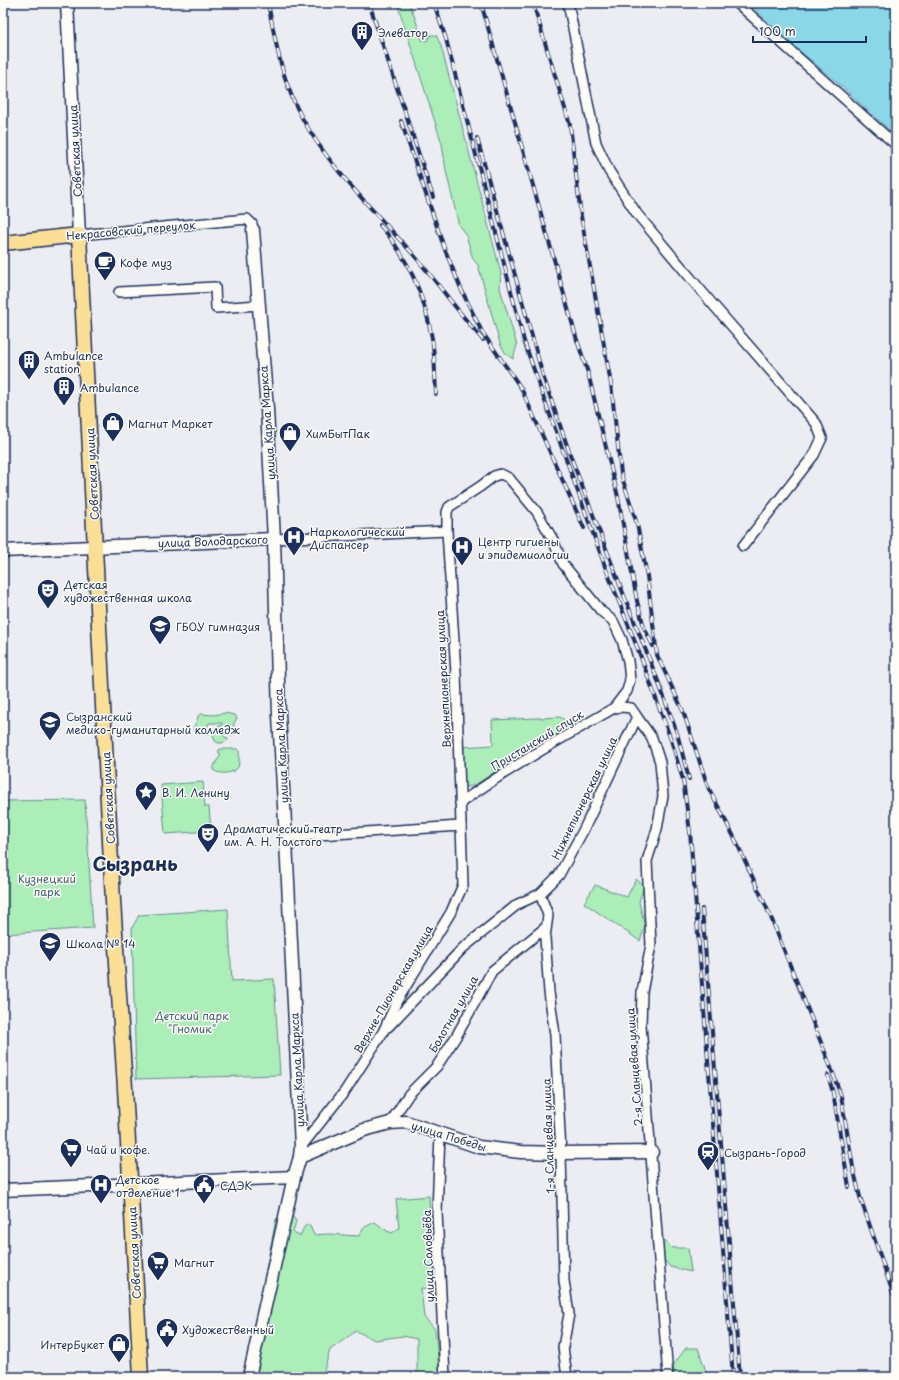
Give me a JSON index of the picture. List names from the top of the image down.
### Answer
{
  "streets": {
    "main road": ["Советская улица", "Некрасовский переулок"],
    "street": [
      "улица Карла Маркса",
      "улица Володарского",
      "Верхнепионерская улица",
      "Пристанский спуск",
      "Нижнепионерская улица",
      "Верхне-Пионерская улица",
      "Болотная улица",
      "2-я Сланцевая улица",
      "улица Победы",
      "1-я Сланцевая улица",
      "улица Соловьёва"
    ]
  },
  "crossings": [
    ["Советская улица", "Некрасовский переулок"],
    ["Советская улица", "улица Володарского"],
    ["Некрасовский переулок", "улица Карла Маркса"],
    ["улица Карла Маркса", "улица Володарского"],
    ["улица Карла Маркса", "Верхне-Пионерская улица"],
    ["улица Карла Маркса", "улица Победы"],
    ["улица Володарского", "Верхнепионерская улица"],
    ["Верхнепионерская улица", "Пристанский спуск"],
    ["Верхнепионерская улица", "Верхне-Пионерская улица"],
    ["Нижнепионерская улица", "2-я Сланцевая улица"],
    ["Нижнепионерская улица", "1-я Сланцевая улица"],
    ["Верхне-Пионерская улица", "улица Победы"],
    ["Болотная улица", "улица Победы"],
    ["Болотная улица", "1-я Сланцевая улица"],
    ["2-я Сланцевая улица", "улица Победы"],
    ["улица Победы", "1-я Сланцевая улица"],
    ["улица Победы", "улица Соловьёва"]
  ],
  "districts": ["Сызрань"],
  "parks": ["Кузнецкий парк", "Детский парк \"Гномик\""],
  "places": {
    "building": ["Элеватор", "Ambulance station", "Ambulance"],
    "cafe": ["Кофе муз"],
    "shop": ["Магнит Маркет", "ХимБытПак", "ИнтерБукет"],
    "hospital": ["Наркологический Диспансер", "Центр гигиены и эпидемиологии", "Детское отделение 1"],
    "theatre": ["Детская художественная школа", "Драматический театр им. А. Н. Толстого"],
    "school or university": ["ГБОУ гимназия", "Сызранский медико-гуманитарный колледж", "Школа № 14"],
    "place": ["В. И. Ленину"],
    "supermarket": ["Чай и кофе.", "Магнит"],
    "station": ["Сызрань-Город"],
    "public building": ["СДЭК", "Художественный"]
  },
  "scale_bar": "100 m"
}
